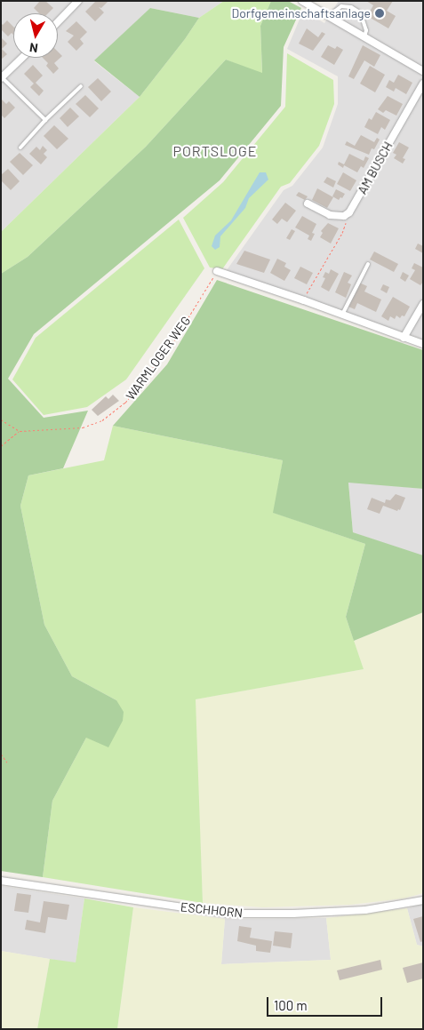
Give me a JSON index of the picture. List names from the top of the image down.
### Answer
{
  "streets": {
    "street": ["AM BUSCH", "ESCHHORN"],
    "path": ["WARMLOGER WEG"]
  },
  "districts": ["PORTSLOGE"],
  "places": ["Dorfgemeinschaftsanlage"],
  "scale_bar": "100 m",
  "north": "bottom"
}
